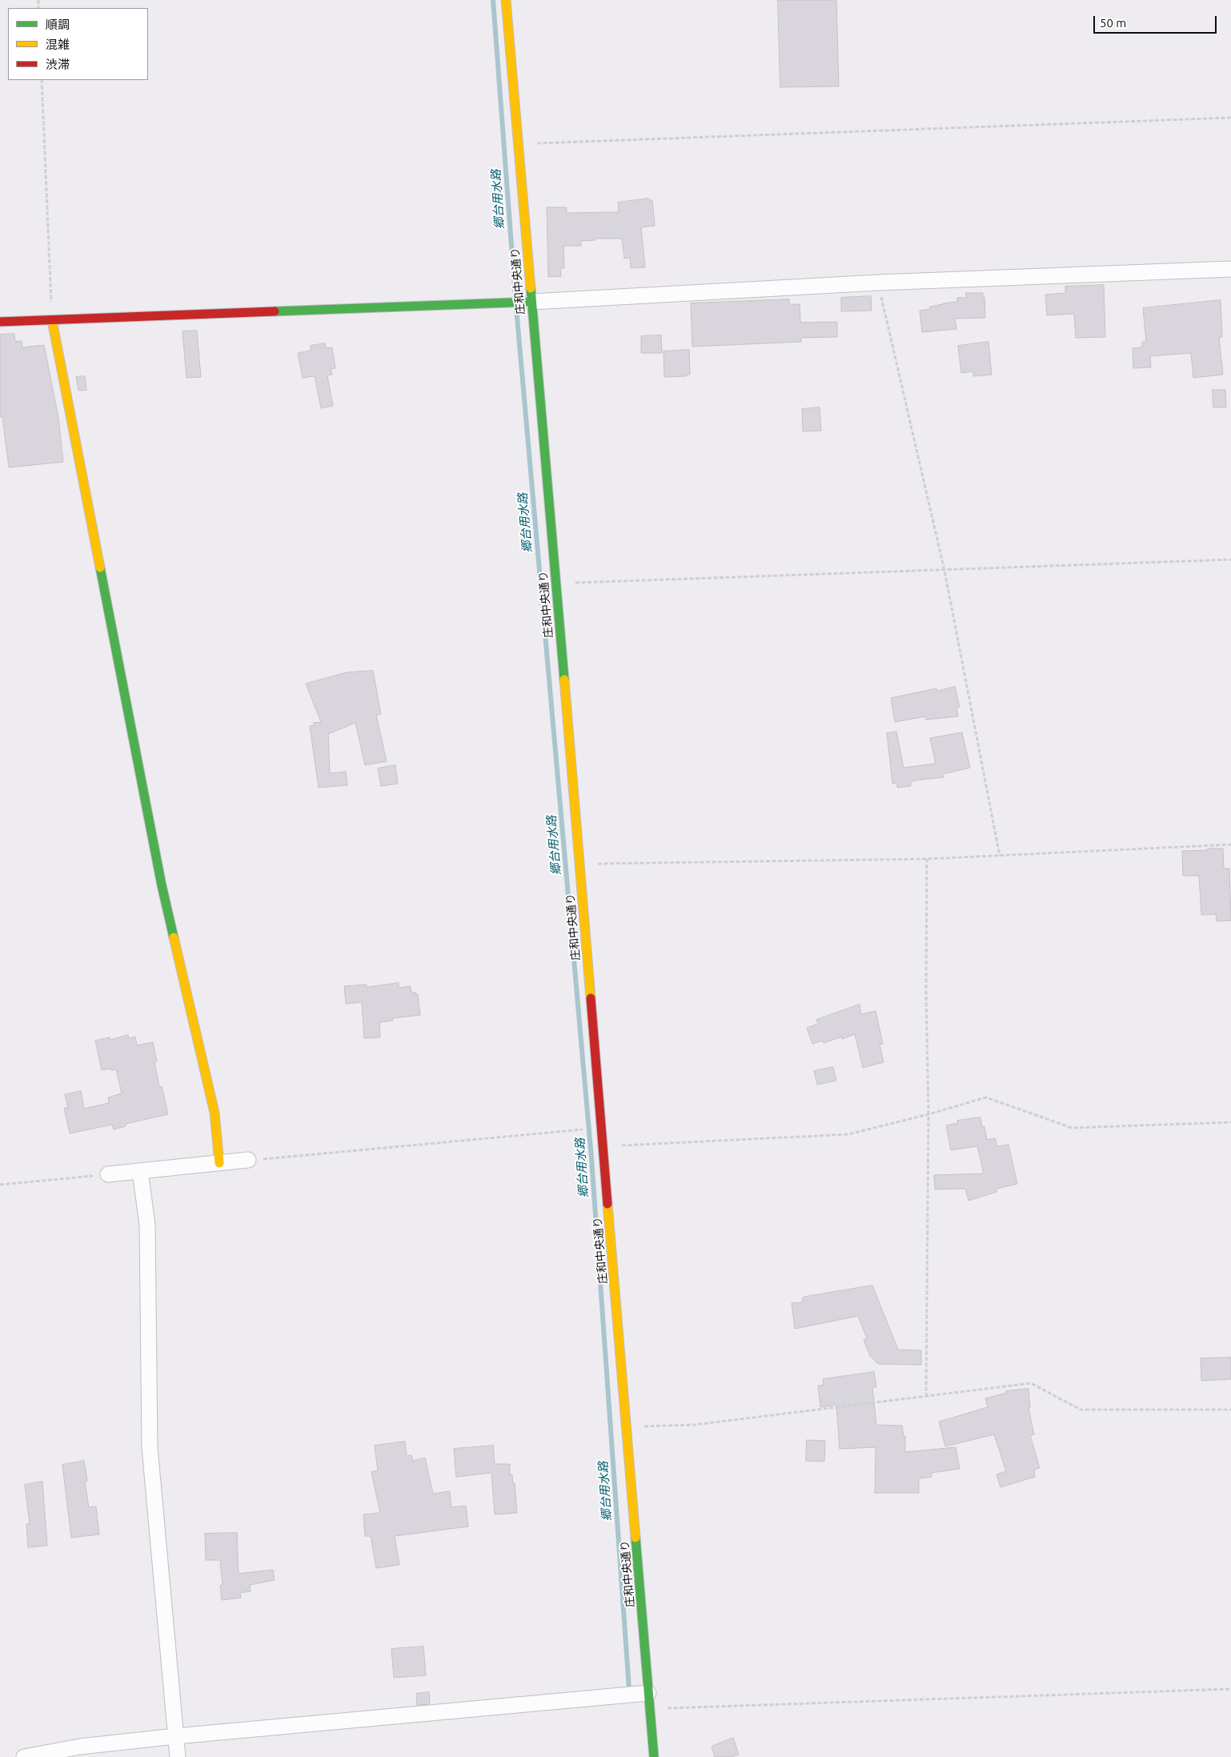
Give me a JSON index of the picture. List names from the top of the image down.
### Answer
{
  "streets": {
    "street": ["庄和中央通り"]
  },
  "water": ["郷台用水路"],
  "legend": ["順調", "混雑", "渋滞"],
  "scale_bar": "50 m"
}
